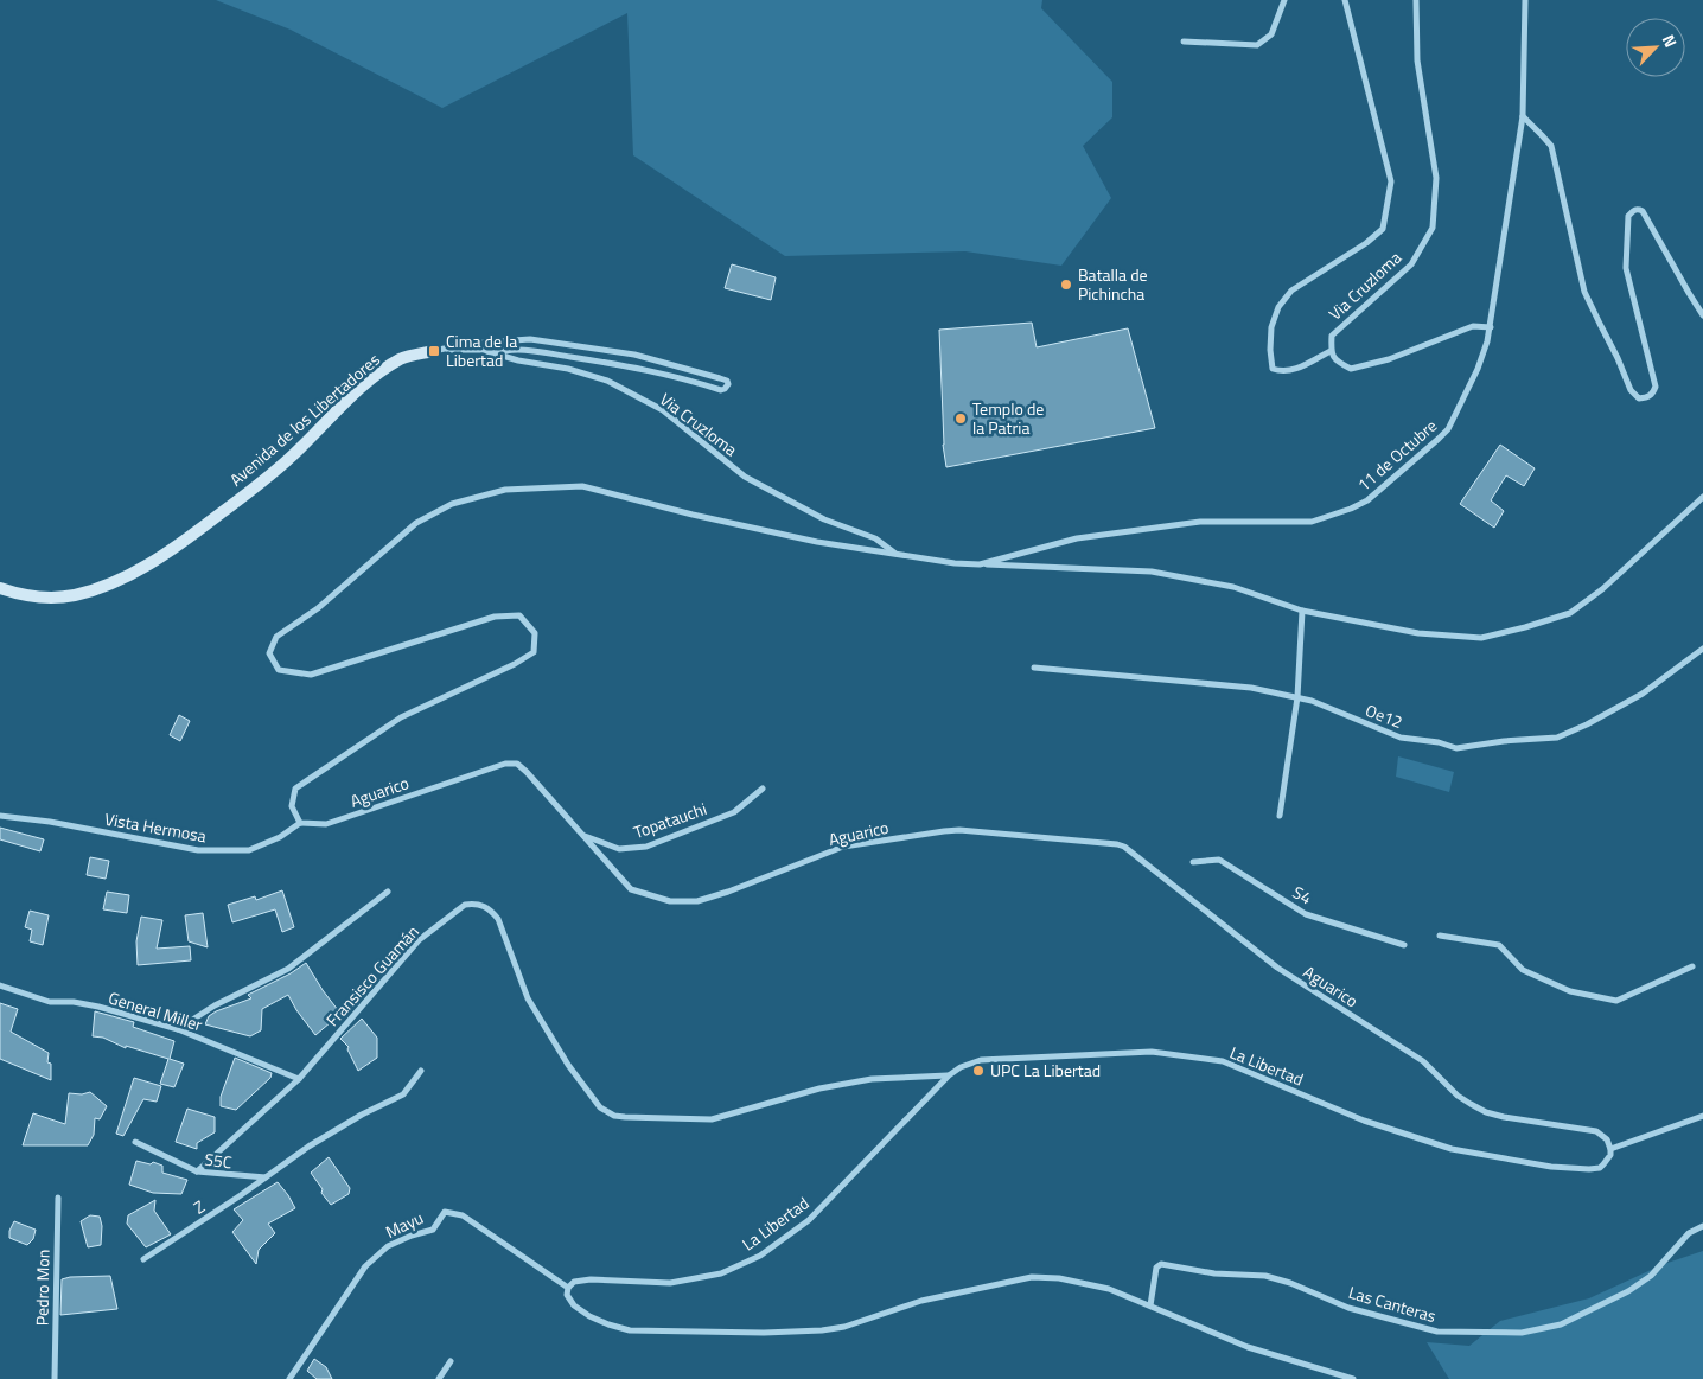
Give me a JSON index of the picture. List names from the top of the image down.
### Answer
{
  "streets": {
    "street": [
      "Via Cruzloma",
      "Avenida de los Libertadores",
      "11 de Octubre",
      "Oe12",
      "Aguarico",
      "Topatauchi",
      "Vista Hermosa",
      "S4",
      "Fransisco Guamán",
      "General Miller",
      "La Libertad",
      "S5C",
      "Z",
      "Mayu",
      "Pedro Mon",
      "Las Canteras"
    ]
  },
  "crossings": [
    ["Via Cruzloma", "Avenida de los Libertadores"],
    ["Via Cruzloma", "11 de Octubre"],
    ["Aguarico", "Topatauchi"],
    ["Aguarico", "Vista Hermosa"],
    ["Aguarico", "La Libertad"],
    ["Fransisco Guamán", "General Miller"],
    ["Fransisco Guamán", "La Libertad"],
    ["Fransisco Guamán", "S5C"],
    ["La Libertad", "Mayu"],
    ["S5C", "Z"]
  ],
  "places": {
    "other": ["Batalla de Pichincha", "Templo de la Patria", "UPC La Libertad"],
    "transit": ["Cima de la Libertad"]
  },
  "north": "top right"
}
